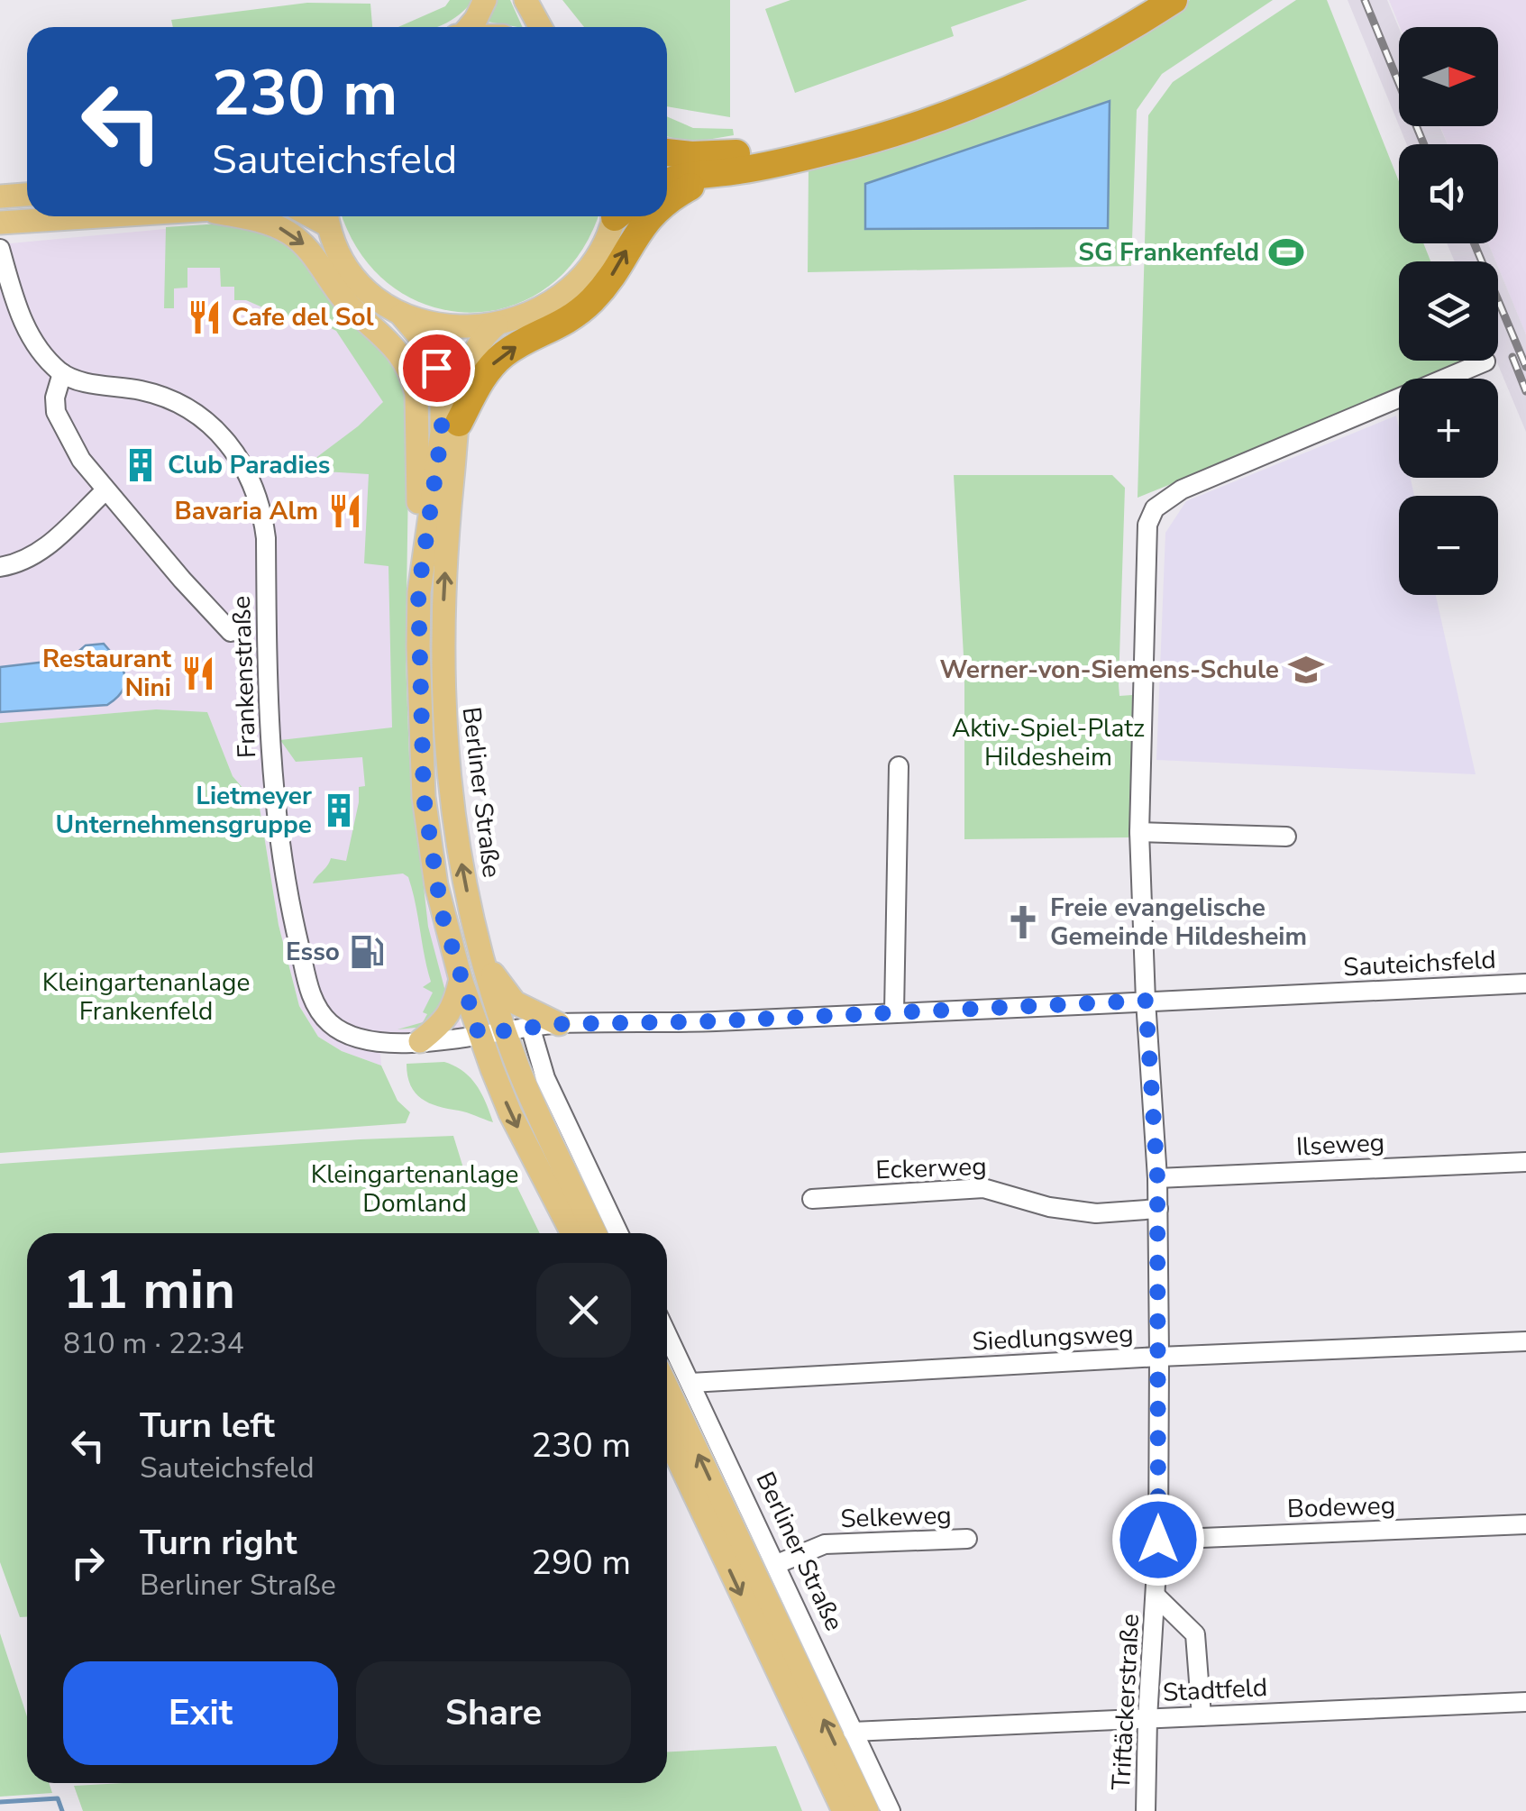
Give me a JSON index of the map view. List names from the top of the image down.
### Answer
{
  "streets": {
    "main road": ["Berliner Straße"],
    "street": [
      "Frankenstraße",
      "Sauteichsfeld",
      "Ilseweg",
      "Eckerweg",
      "Siedlungsweg",
      "Bodeweg",
      "Selkeweg",
      "Stadtfeld",
      "Triftäckerstraße"
    ]
  },
  "crossings": [
    ["Berliner Straße", "Sauteichsfeld"],
    ["Berliner Straße", "Siedlungsweg"],
    ["Berliner Straße", "Selkeweg"],
    ["Berliner Straße", "Stadtfeld"],
    ["Sauteichsfeld", "Triftäckerstraße"],
    ["Ilseweg", "Triftäckerstraße"],
    ["Eckerweg", "Triftäckerstraße"],
    ["Siedlungsweg", "Triftäckerstraße"],
    ["Bodeweg", "Triftäckerstraße"],
    ["Stadtfeld", "Triftäckerstraße"]
  ],
  "parks": ["Aktiv-Spiel-Platz Hildesheim", "Kleingartenanlage Frankenfeld", "Kleingartenanlage Domland"],
  "places": {
    "sports": ["SG Frankenfeld"],
    "restaurant": ["Cafe del Sol", "Bavaria Alm", "Restaurant Nini"],
    "building": ["Club Paradies", "Lietmeyer Unternehmensgruppe"],
    "school or university": ["Werner-von-Siemens-Schule"],
    "church": ["Freie evangelische Gemeinde Hildesheim"],
    "fuel station": ["Esso"]
  },
  "north": "right",
  "page": {
    "map_buttons": ["+", "−"],
    "turn": ["230 m", "Sauteichsfeld"],
    "heading": ["11 min", "810 m · 22:34"],
    "list": [
      {
        "name": "Turn left",
        "note": "Sauteichsfeld",
        "value": "230 m"
      },
      {
        "name": "Turn right",
        "note": "Berliner Straße",
        "value": "290 m"
      }
    ],
    "buttons": ["Exit", "Share"]
  }
}
